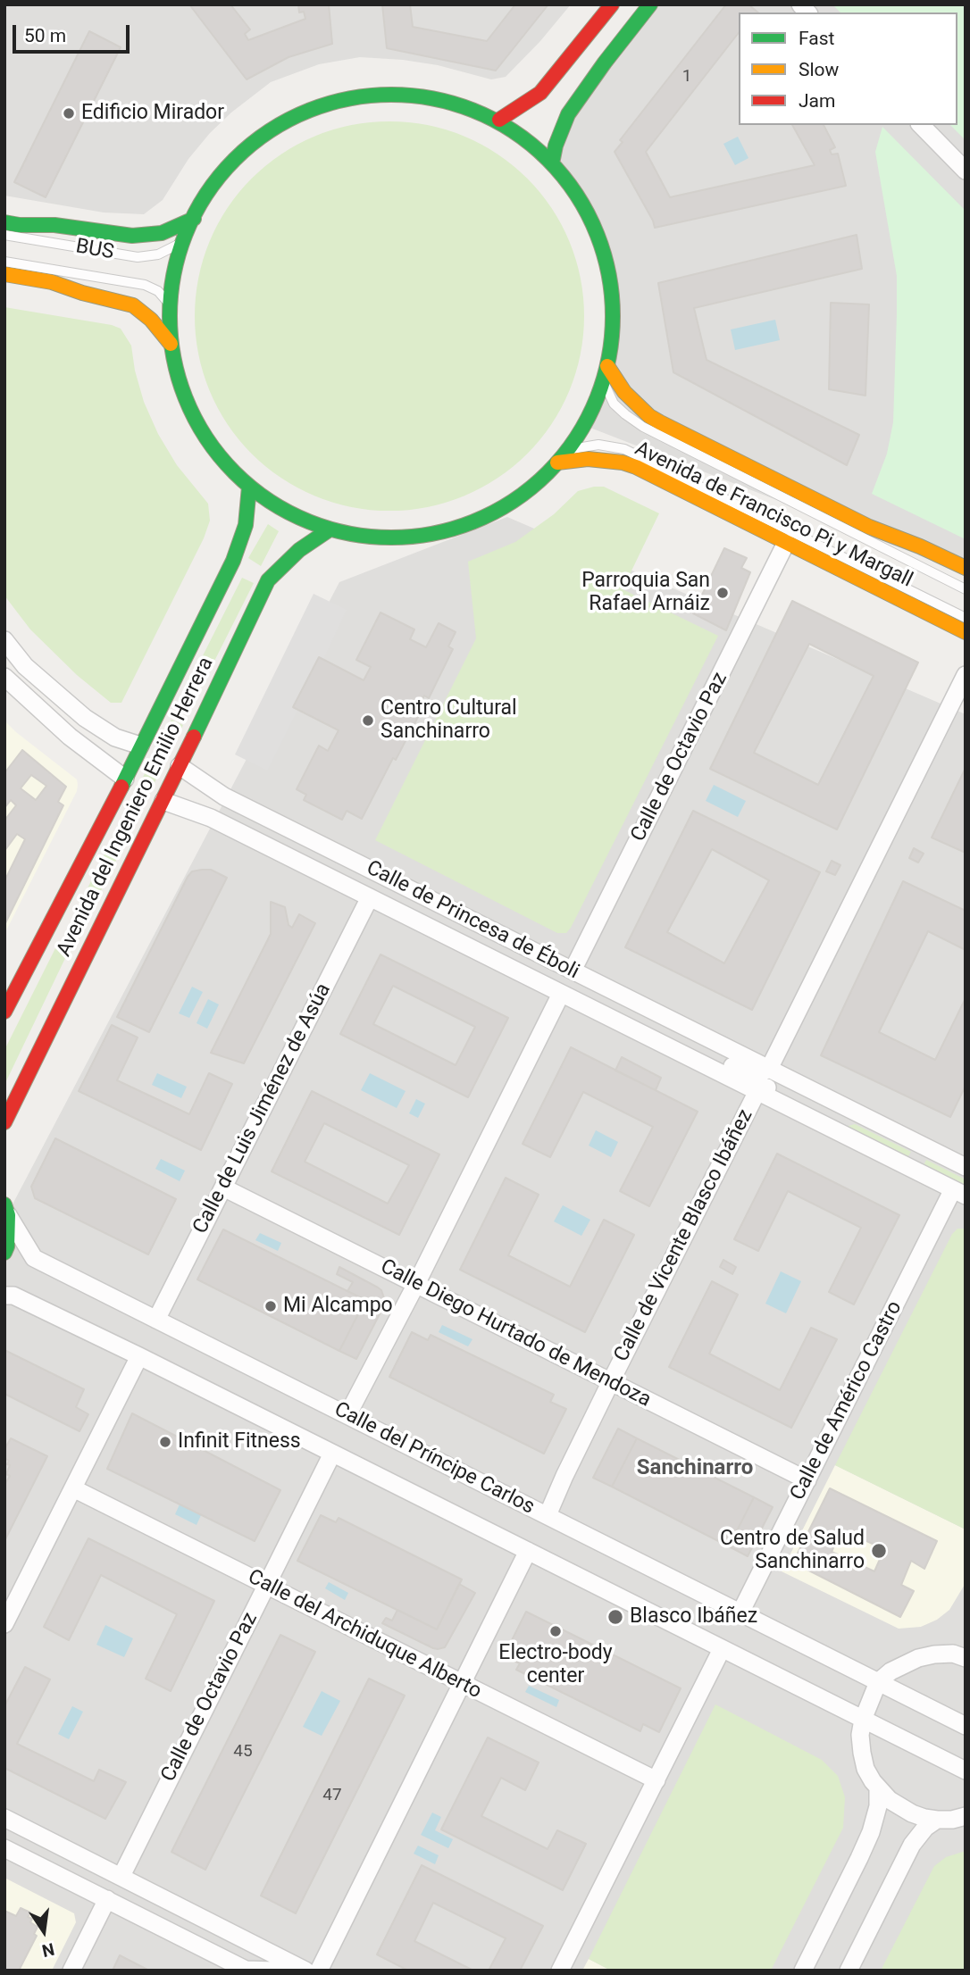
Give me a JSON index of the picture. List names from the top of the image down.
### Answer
{
  "streets": {
    "street": [
      "Avenida de Francisco Pi y Margall",
      "Calle de Octavio Paz",
      "Avenida del Ingeniero Emilio Herrera",
      "Calle de Princesa de Éboli",
      "Calle de Luis Jiménez de Asúa",
      "Calle de Vicente Blasco Ibáñez",
      "Calle Diego Hurtado de Mendoza",
      "Calle de Américo Castro",
      "Calle del Príncipe Carlos",
      "Calle del Archiduque Alberto"
    ],
    "lane": ["BUS"]
  },
  "crossings": [
    ["Avenida de Francisco Pi y Margall", "Calle de Octavio Paz"],
    ["Calle de Octavio Paz", "Calle de Princesa de Éboli"],
    ["Calle de Octavio Paz", "Calle del Príncipe Carlos"],
    ["Calle de Octavio Paz", "Calle del Archiduque Alberto"],
    ["Avenida del Ingeniero Emilio Herrera", "Calle de Princesa de Éboli"],
    ["Calle de Princesa de Éboli", "Calle de Luis Jiménez de Asúa"],
    ["Calle de Princesa de Éboli", "Calle de Vicente Blasco Ibáñez"],
    ["Calle de Princesa de Éboli", "Calle de Américo Castro"],
    ["Calle de Luis Jiménez de Asúa", "Calle Diego Hurtado de Mendoza"],
    ["Calle de Luis Jiménez de Asúa", "Calle del Príncipe Carlos"],
    ["Calle de Vicente Blasco Ibáñez", "Calle Diego Hurtado de Mendoza"],
    ["Calle de Vicente Blasco Ibáñez", "Calle del Príncipe Carlos"],
    ["Calle Diego Hurtado de Mendoza", "Calle de Américo Castro"],
    ["Calle de Américo Castro", "Calle del Príncipe Carlos"]
  ],
  "districts": ["Sanchinarro"],
  "places": [
    "Edificio Mirador",
    "Parroquia San Rafael Arnáiz",
    "Centro Cultural Sanchinarro",
    "Mi Alcampo",
    "Infinit Fitness",
    "Centro de Salud Sanchinarro",
    "Blasco Ibáñez",
    "Electro-body center"
  ],
  "house_numbers": ["1", "45", "47"],
  "legend": ["Fast", "Slow", "Jam"],
  "scale_bar": "50 m",
  "north": "bottom"
}
